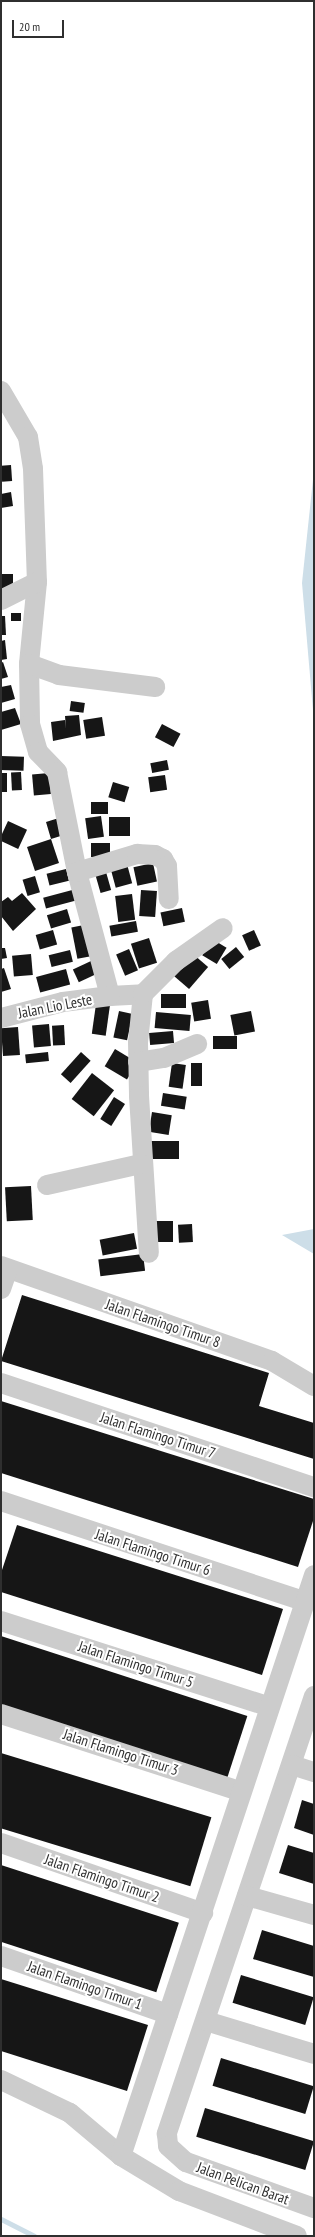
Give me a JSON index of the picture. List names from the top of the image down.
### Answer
{
  "streets": {
    "street": [
      "Jalan Lio Leste",
      "Jalan Flamingo Timur 8",
      "Jalan Flamingo Timur 7",
      "Jalan Flamingo Timur 6",
      "Jalan Flamingo Timur 5",
      "Jalan Flamingo Timur 3",
      "Jalan Flamingo Timur 2",
      "Jalan Flamingo Timur 1",
      "Jalan Pelican Barat"
    ]
  },
  "scale_bar": "20 m"
}
